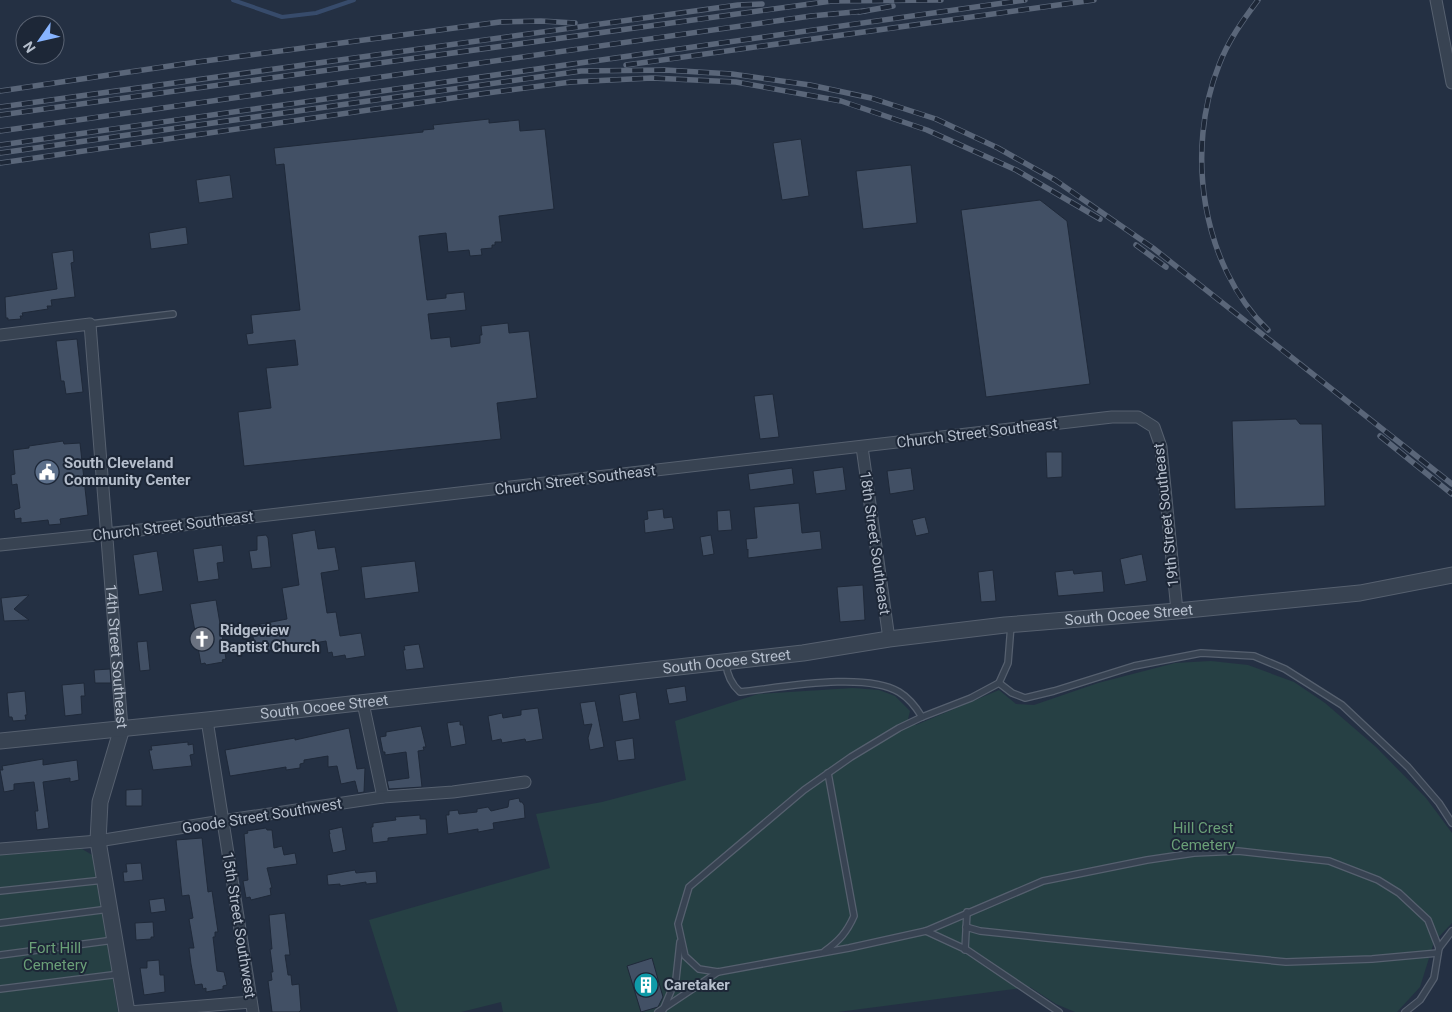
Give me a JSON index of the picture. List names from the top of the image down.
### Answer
{
  "streets": {
    "street": [
      "Church Street Southeast",
      "19th Street Southeast",
      "18th Street Southeast",
      "South Ocoee Street",
      "14th Street Southeast",
      "Goode Street Southwest",
      "15th Street Southwest"
    ]
  },
  "crossings": [
    ["Church Street Southeast", "19th Street Southeast"],
    ["Church Street Southeast", "18th Street Southeast"],
    ["Church Street Southeast", "14th Street Southeast"],
    ["19th Street Southeast", "South Ocoee Street"],
    ["18th Street Southeast", "South Ocoee Street"],
    ["South Ocoee Street", "14th Street Southeast"],
    ["South Ocoee Street", "15th Street Southwest"],
    ["14th Street Southeast", "Goode Street Southwest"],
    ["Goode Street Southwest", "15th Street Southwest"]
  ],
  "parks": ["Hill Crest Cemetery", "Fort Hill Cemetery"],
  "places": {
    "public building": ["South Cleveland Community Center"],
    "church": ["Ridgeview Baptist Church"],
    "building": ["Caretaker"]
  },
  "north": "bottom left"
}
